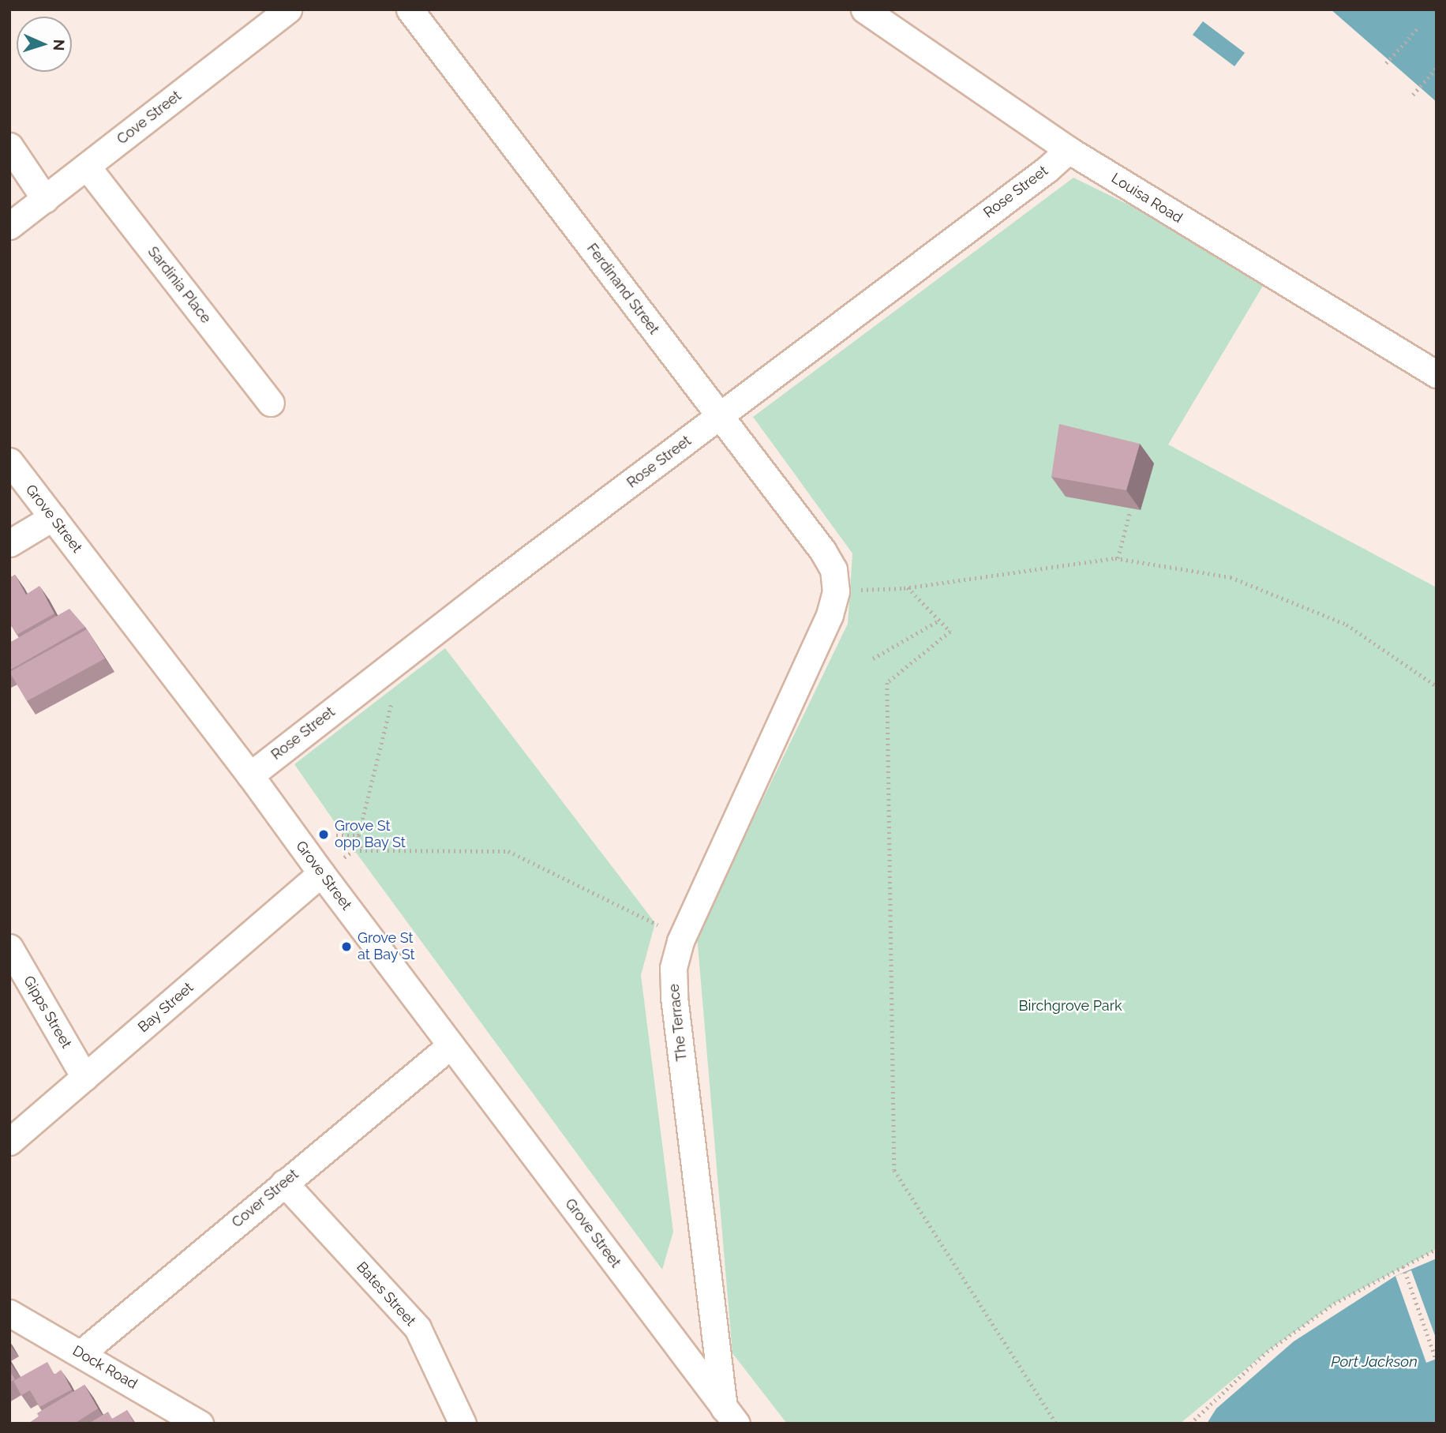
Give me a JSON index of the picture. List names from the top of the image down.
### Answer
{
  "streets": {
    "street": [
      "Cove Street",
      "Rose Street",
      "Louisa Road",
      "Sardinia Place",
      "Ferdinand Street",
      "Grove Street",
      "Bay Street",
      "Gipps Street",
      "The Terrace",
      "Cover Street",
      "Bates Street",
      "Dock Road"
    ]
  },
  "crossings": [
    ["Cove Street", "Sardinia Place"],
    ["Rose Street", "Louisa Road"],
    ["Rose Street", "Ferdinand Street"],
    ["Rose Street", "Grove Street"],
    ["Ferdinand Street", "The Terrace"],
    ["Grove Street", "Bay Street"],
    ["Grove Street", "The Terrace"],
    ["Grove Street", "Cover Street"],
    ["Bay Street", "Gipps Street"],
    ["Cover Street", "Bates Street"],
    ["Cover Street", "Dock Road"]
  ],
  "water": ["Port Jackson"],
  "parks": ["Birchgrove Park"],
  "places": ["Grove St opp Bay St", "Grove St at Bay St"],
  "north": "right"
}
